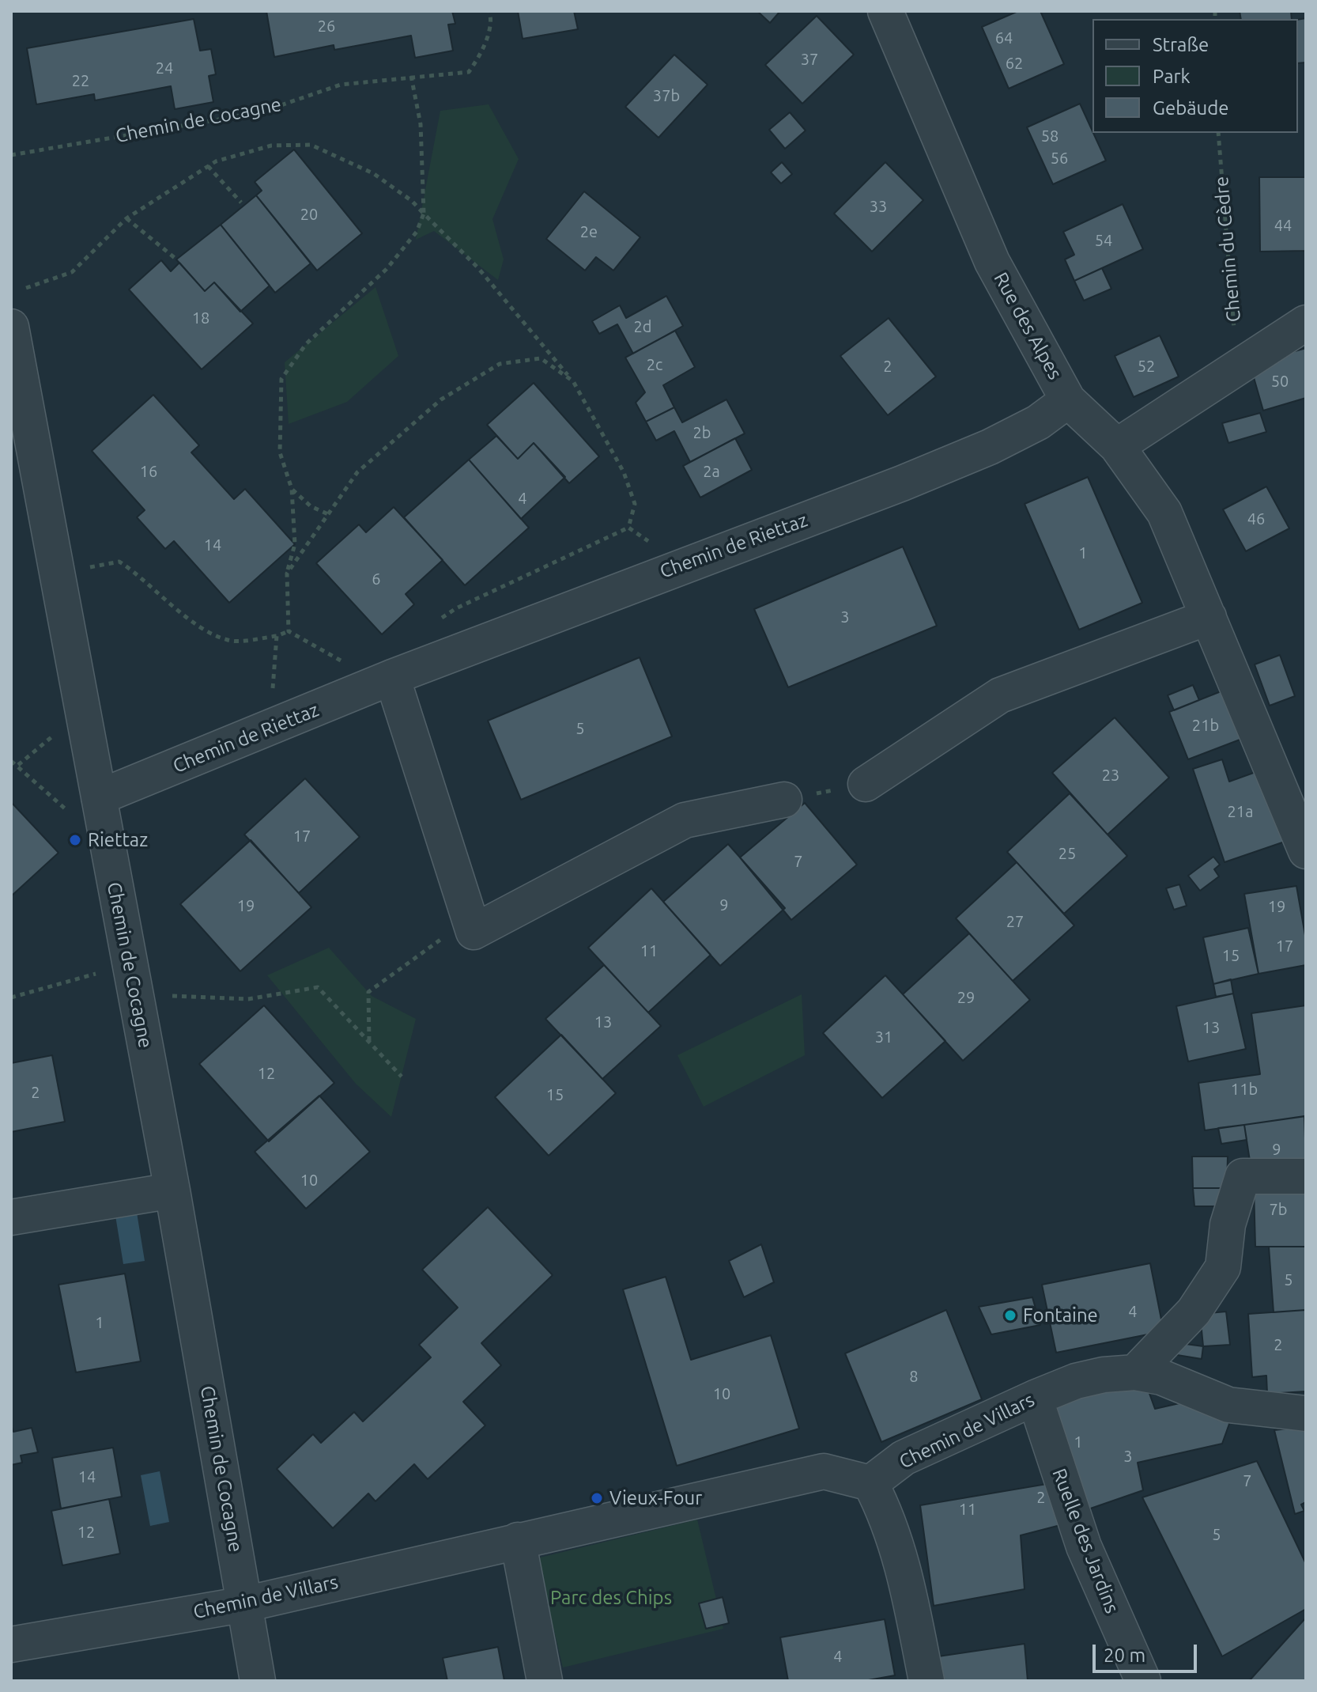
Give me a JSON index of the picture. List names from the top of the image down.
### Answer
{
  "streets": {
    "street": [
      "Chemin de Cocagne",
      "Rue des Alpes",
      "Chemin de Riettaz",
      "Chemin de Villars",
      "Ruelle des Jardins"
    ],
    "path": ["Chemin du Cèdre"]
  },
  "crossings": [
    ["Chemin de Cocagne", "Chemin de Riettaz"],
    ["Chemin de Cocagne", "Chemin de Villars"],
    ["Rue des Alpes", "Chemin de Riettaz"],
    ["Chemin de Villars", "Ruelle des Jardins"]
  ],
  "parks": ["Parc des Chips"],
  "places": ["Riettaz", "Fontaine", "Vieux-Four"],
  "house_numbers": [
    "26",
    "64",
    "37",
    "62",
    "24",
    "22",
    "37b",
    "58",
    "56",
    "33",
    "20",
    "44",
    "2e",
    "54",
    "18",
    "2d",
    "2c",
    "2",
    "52",
    "50",
    "2b",
    "16",
    "2a",
    "4",
    "46",
    "14",
    "1",
    "6",
    "3",
    "21b",
    "5",
    "23",
    "21a",
    "17",
    "25",
    "7",
    "9",
    "19",
    "19",
    "27",
    "17",
    "11",
    "15",
    "29",
    "13",
    "13",
    "31",
    "12",
    "11b",
    "2",
    "15",
    "9",
    "10",
    "7b",
    "5",
    "4",
    "1",
    "2",
    "8",
    "10",
    "1",
    "3",
    "14",
    "7",
    "2",
    "11",
    "12",
    "5",
    "4"
  ],
  "legend": ["Straße", "Park", "Gebäude"],
  "scale_bar": "20 m"
}
